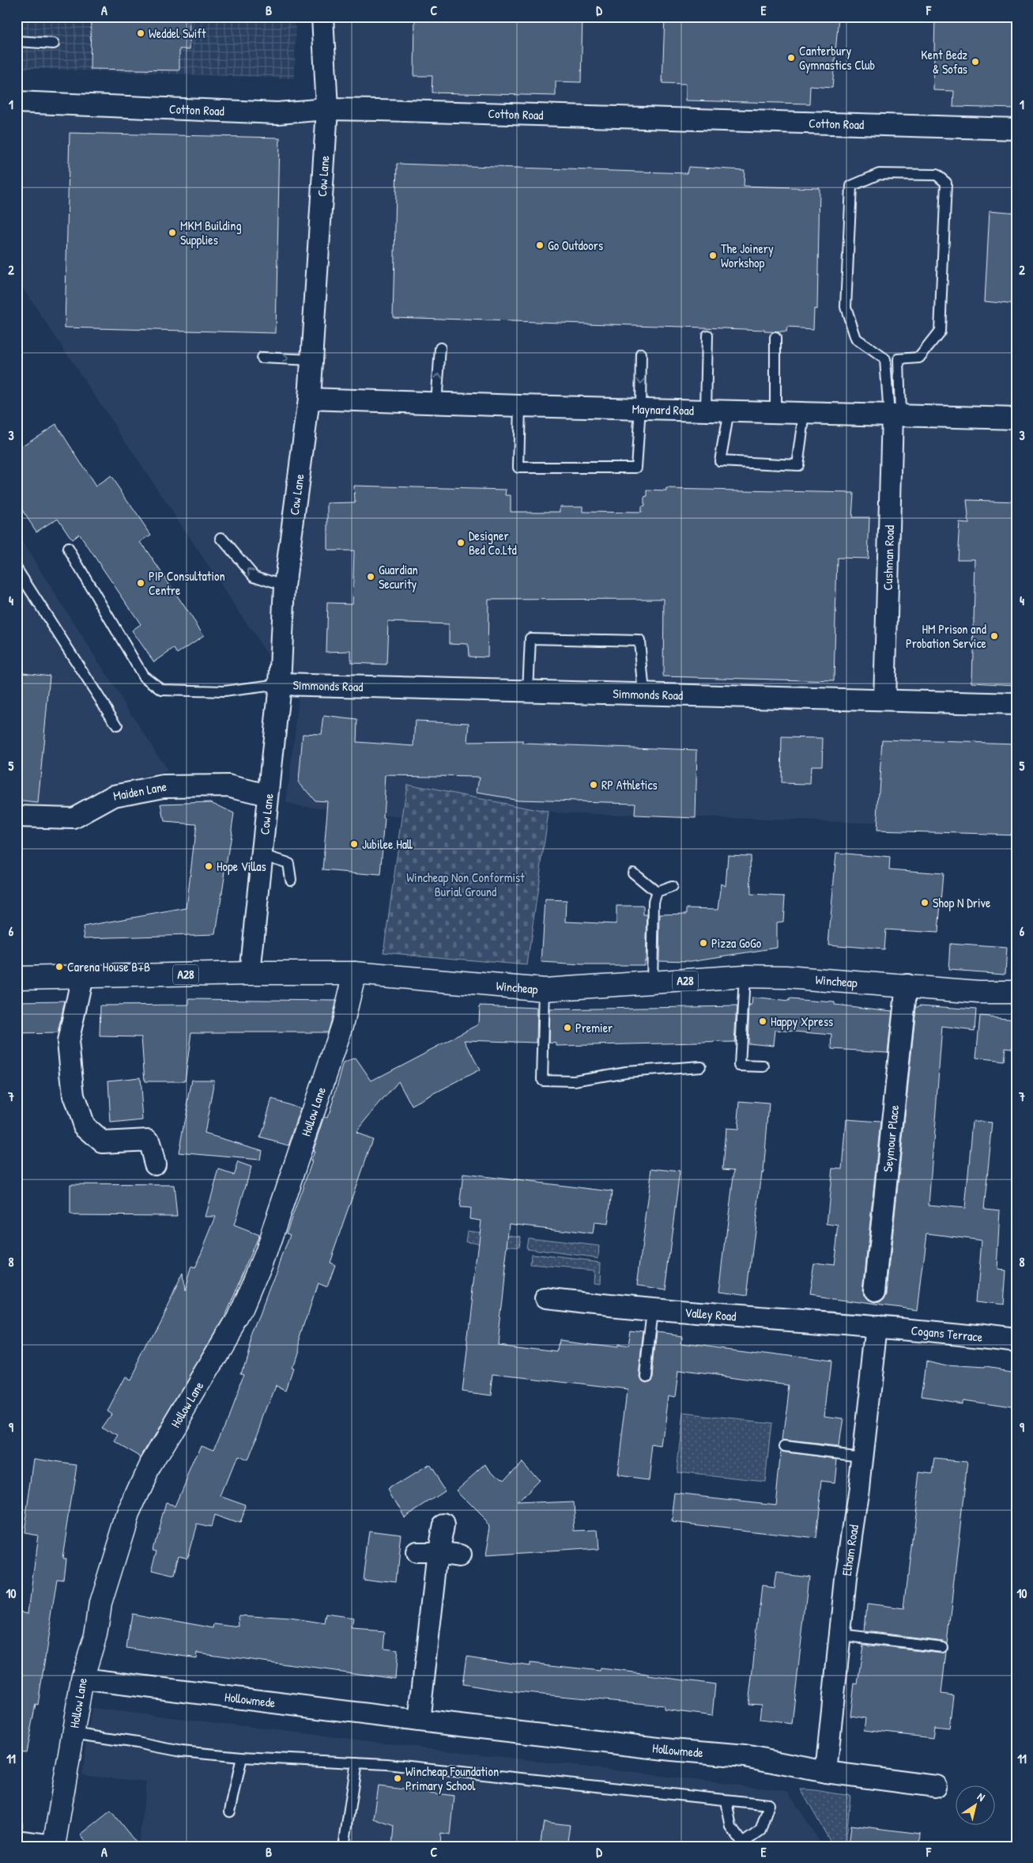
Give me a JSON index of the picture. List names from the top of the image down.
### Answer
{
  "streets": {
    "main road": ["A28", "Wincheap", "Hollow Lane"],
    "street": [
      "Cotton Road",
      "Cow Lane",
      "Maynard Road",
      "Cushman Road",
      "Simmonds Road",
      "Maiden Lane",
      "Seymour Place",
      "Valley Road",
      "Cogans Terrace",
      "Elham Road",
      "Hollowmede"
    ]
  },
  "crossings": [
    ["Cotton Road", "Cow Lane"],
    ["Cow Lane", "Maynard Road"],
    ["Cow Lane", "Simmonds Road"],
    ["Cow Lane", "Maiden Lane"],
    ["Cow Lane", "Wincheap"],
    ["Maynard Road", "Cushman Road"],
    ["Cushman Road", "Simmonds Road"],
    ["Wincheap", "Hollow Lane"],
    ["Wincheap", "Seymour Place"],
    ["Hollow Lane", "Hollowmede"],
    ["Valley Road", "Cogans Terrace"],
    ["Valley Road", "Elham Road"],
    ["Cogans Terrace", "Elham Road"],
    ["Elham Road", "Hollowmede"]
  ],
  "parks": ["Wincheap Non Conformist Burial Ground"],
  "places": [
    "Weddel Swift",
    "Canterbury Gymnastics Club",
    "Kent Bedz & Sofas",
    "MKM Building Supplies",
    "Go Outdoors",
    "The Joinery Workshop",
    "Designer Bed Co.Ltd",
    "Guardian Security",
    "PIP Consultation Centre",
    "HM Prison and Probation Service",
    "RP Athletics",
    "Jubilee Hall",
    "Hope Villas",
    "Shop N Drive",
    "Pizza GoGo",
    "Carena House B+B",
    "Happy Xpress",
    "Premier",
    "Wincheap Foundation Primary School"
  ],
  "north": "top right",
  "grid": {
    "columns": [
      "A",
      "B",
      "C",
      "D",
      "E",
      "F"
    ],
    "rows": [
      "1",
      "2",
      "3",
      "4",
      "5",
      "6",
      "7",
      "8",
      "9",
      "10",
      "11"
    ]
  }
}
